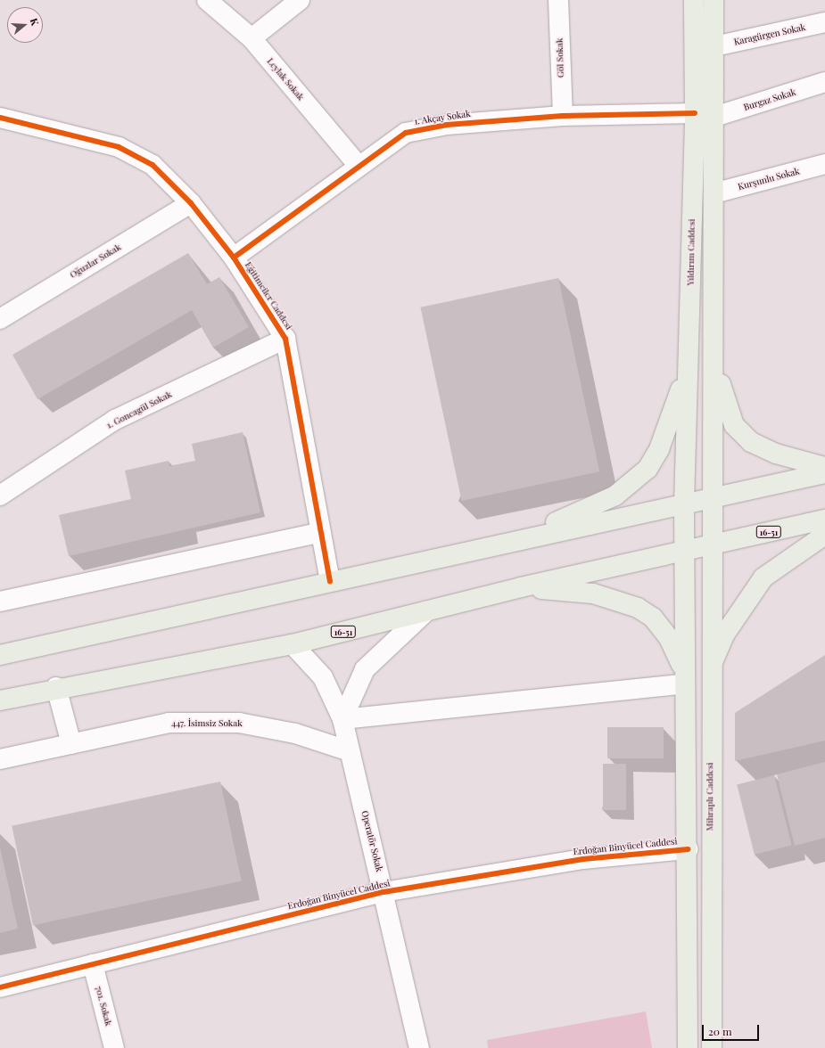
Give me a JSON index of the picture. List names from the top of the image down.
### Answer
{
  "streets": {
    "main road": ["Yıldırım Caddesi", "16-51", "Mihraplı Caddesi"],
    "street": [
      "Karagürgen Sokak",
      "Göl Sokak",
      "Leylak Sokak",
      "Burgaz Sokak",
      "1. Akçay Sokak",
      "Kurşunlu Sokak",
      "Oğuzlar Sokak",
      "Eğitimciler Caddesi",
      "1. Goncagül Sokak",
      "447. İsimsiz Sokak",
      "Operatör Sokak",
      "Erdoğan Binyücel Caddesi",
      "701. Sokak"
    ]
  },
  "crossings": [
    ["Göl Sokak", "1. Akçay Sokak"],
    ["Leylak Sokak", "1. Akçay Sokak"],
    ["1. Akçay Sokak", "Yıldırım Caddesi"],
    ["1. Akçay Sokak", "Eğitimciler Caddesi"],
    ["Yıldırım Caddesi", "16-51"],
    ["Oğuzlar Sokak", "Eğitimciler Caddesi"],
    ["Eğitimciler Caddesi", "1. Goncagül Sokak"],
    ["16-51", "Mihraplı Caddesi"],
    ["16-51", "Operatör Sokak"],
    ["447. İsimsiz Sokak", "Operatör Sokak"],
    ["Operatör Sokak", "Erdoğan Binyücel Caddesi"],
    ["Erdoğan Binyücel Caddesi", "701. Sokak"]
  ],
  "scale_bar": "20 m",
  "north": "right"
}
